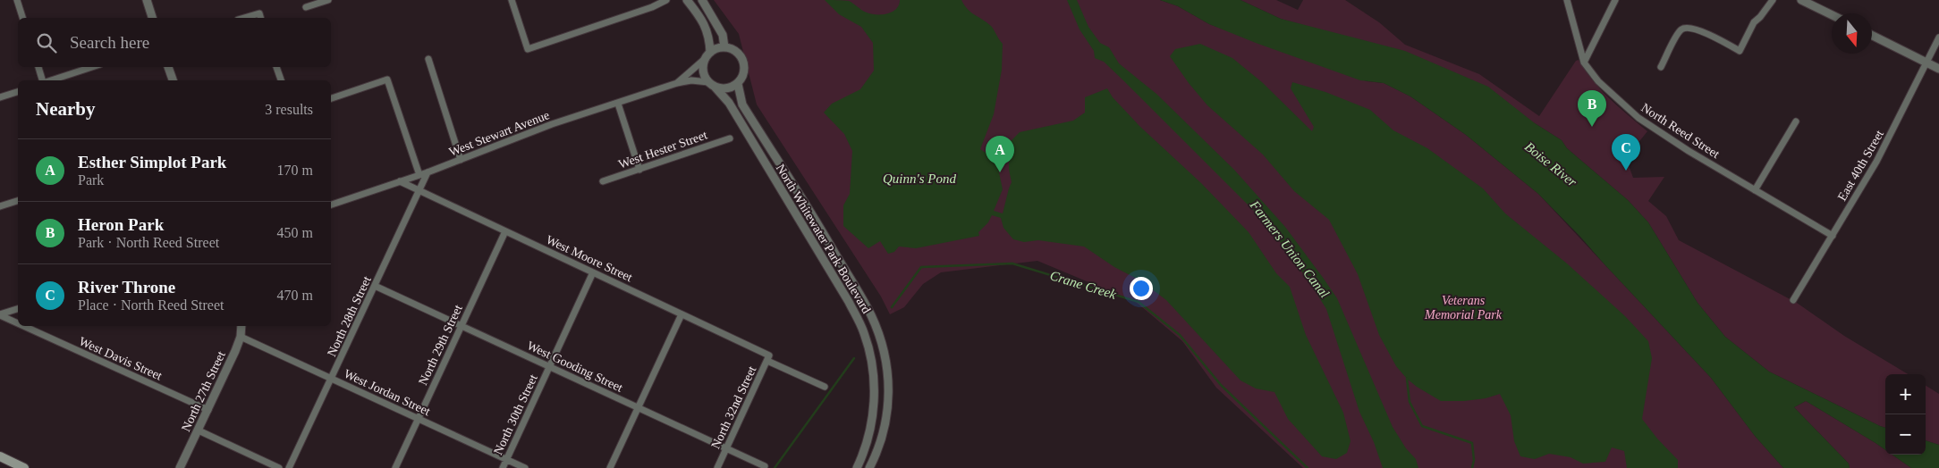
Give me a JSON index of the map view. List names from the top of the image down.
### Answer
{
  "streets": {
    "street": [
      "North Reed Street",
      "West Stewart Avenue",
      "West Hester Street",
      "East 40th Street",
      "North Whitewater Park Boulevard",
      "West Moore Street",
      "North 28th Street",
      "North 29th Street",
      "West Davis Street",
      "West Gooding Street",
      "North 27th Street",
      "West Jordan Street",
      "North 32nd Street",
      "North 30th Street"
    ]
  },
  "crossings": [
    ["North Reed Street", "East 40th Street"],
    ["West Stewart Avenue", "North Whitewater Park Boulevard"],
    ["West Stewart Avenue", "West Moore Street"],
    ["West Stewart Avenue", "North 28th Street"],
    ["West Moore Street", "North 28th Street"],
    ["West Moore Street", "North 29th Street"],
    ["West Moore Street", "North 32nd Street"],
    ["West Moore Street", "North 30th Street"],
    ["North 28th Street", "West Gooding Street"],
    ["North 28th Street", "West Jordan Street"],
    ["North 29th Street", "West Gooding Street"],
    ["North 29th Street", "West Jordan Street"],
    ["West Davis Street", "North 27th Street"],
    ["West Gooding Street", "North 32nd Street"],
    ["West Gooding Street", "North 30th Street"],
    ["North 27th Street", "West Jordan Street"],
    ["West Jordan Street", "North 30th Street"]
  ],
  "water": [
    "Boise River",
    "Quinn's Pond",
    "Farmers Union Canal",
    "Crane Creek"
  ],
  "parks": ["Veterans Memorial Park"],
  "north": "bottom",
  "page": {
    "search": "Search here",
    "heading": ["Nearby", "3 results"],
    "pins": ["B", "C", "A"],
    "list": [
      {
        "mark": "A",
        "name": "Esther Simplot Park",
        "note": "Park",
        "value": "170 m"
      },
      {
        "mark": "B",
        "name": "Heron Park",
        "note": "Park · North Reed Street",
        "value": "450 m"
      },
      {
        "mark": "C",
        "name": "River Throne",
        "note": "Place · North Reed Street",
        "value": "470 m"
      }
    ],
    "map_buttons": ["+", "−"]
  }
}
